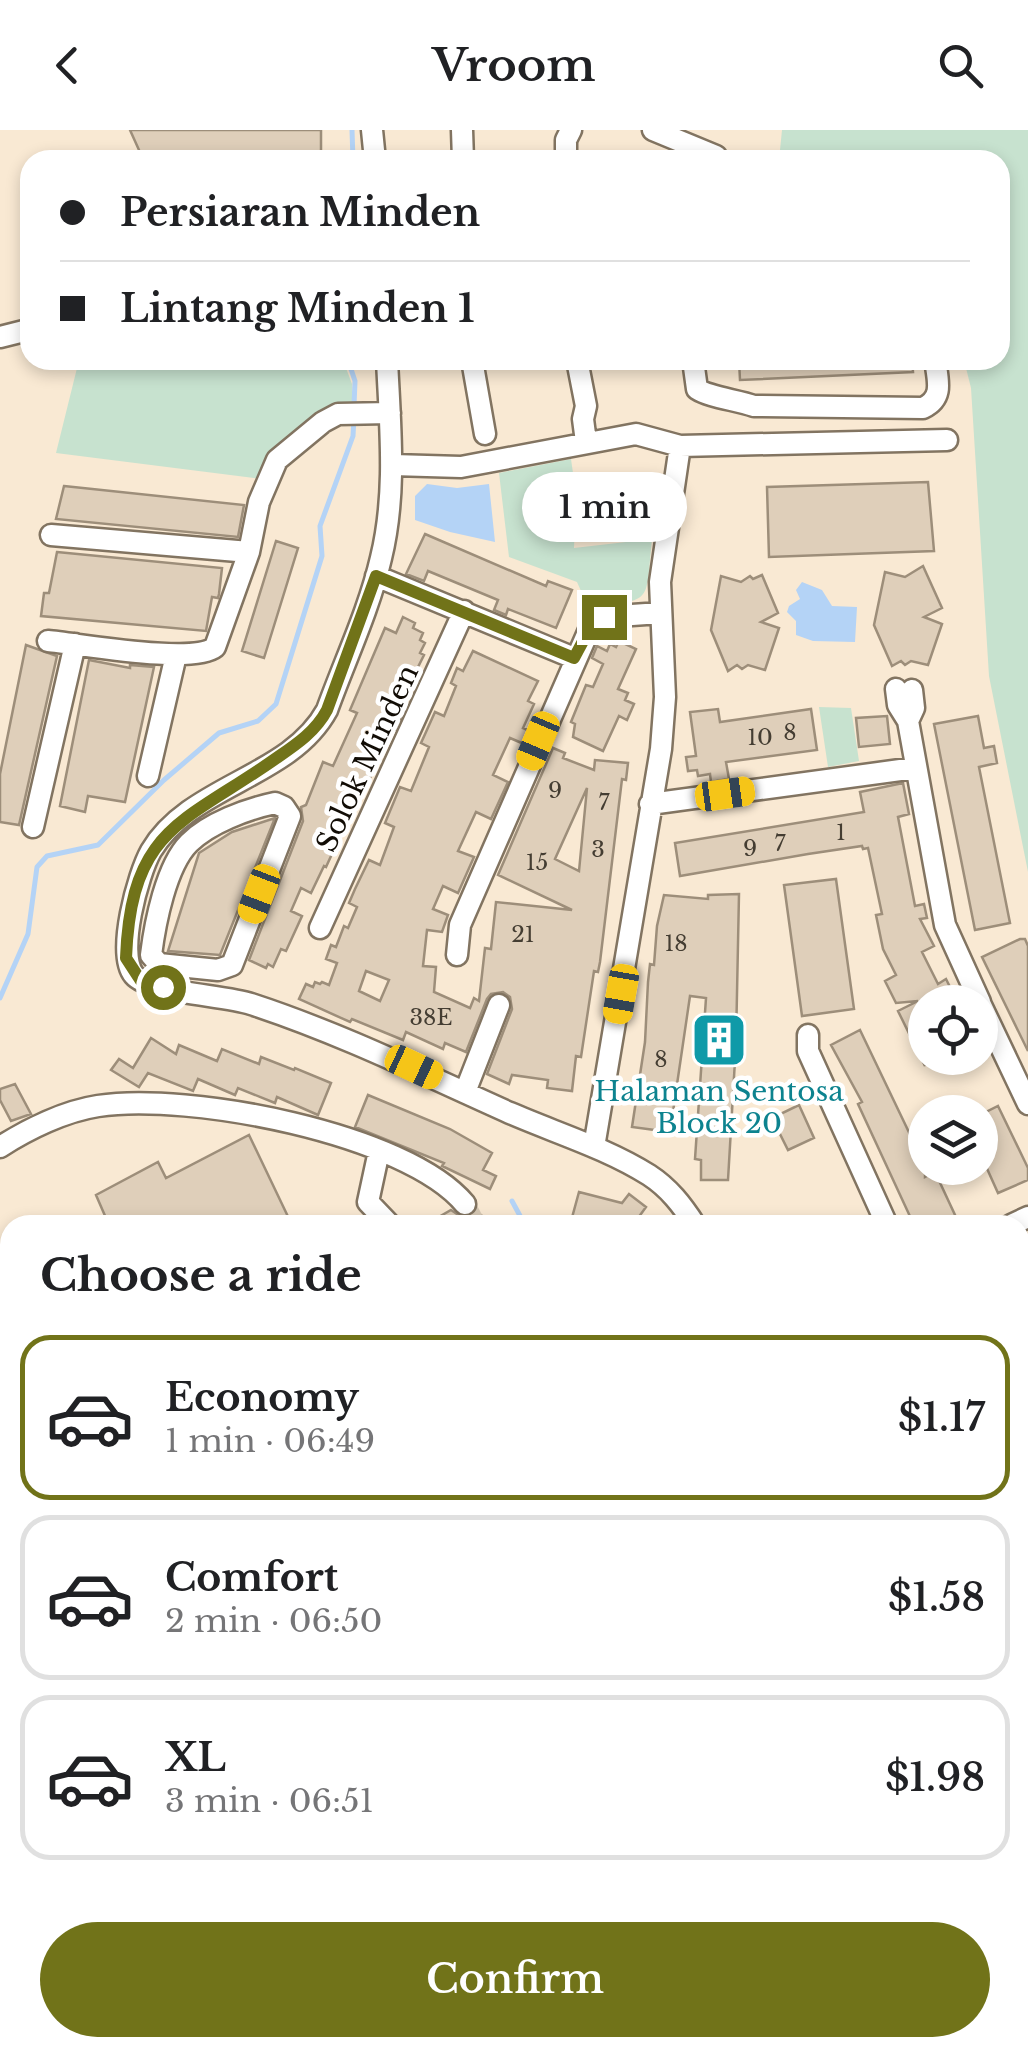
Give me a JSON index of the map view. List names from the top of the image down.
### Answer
{
  "streets": {
    "street": ["Solok Minden"]
  },
  "places": {
    "building": ["Halaman Sentosa Block 20"]
  },
  "house_numbers": [
    "8",
    "10",
    "9",
    "7",
    "1",
    "7",
    "9",
    "3",
    "15",
    "21",
    "18",
    "38E",
    "8"
  ],
  "page": {
    "header": "Vroom",
    "banner": ["Persiaran Minden", "Lintang Minden 1"],
    "bubble": "1 min",
    "heading": "Choose a ride",
    "list": [
      {
        "name": "Economy",
        "note": "1 min · 06:49",
        "value": "$1.17"
      },
      {
        "name": "Comfort",
        "note": "2 min · 06:50",
        "value": "$1.58"
      },
      {
        "name": "XL",
        "note": "3 min · 06:51",
        "value": "$1.98"
      }
    ],
    "buttons": "Confirm"
  }
}
